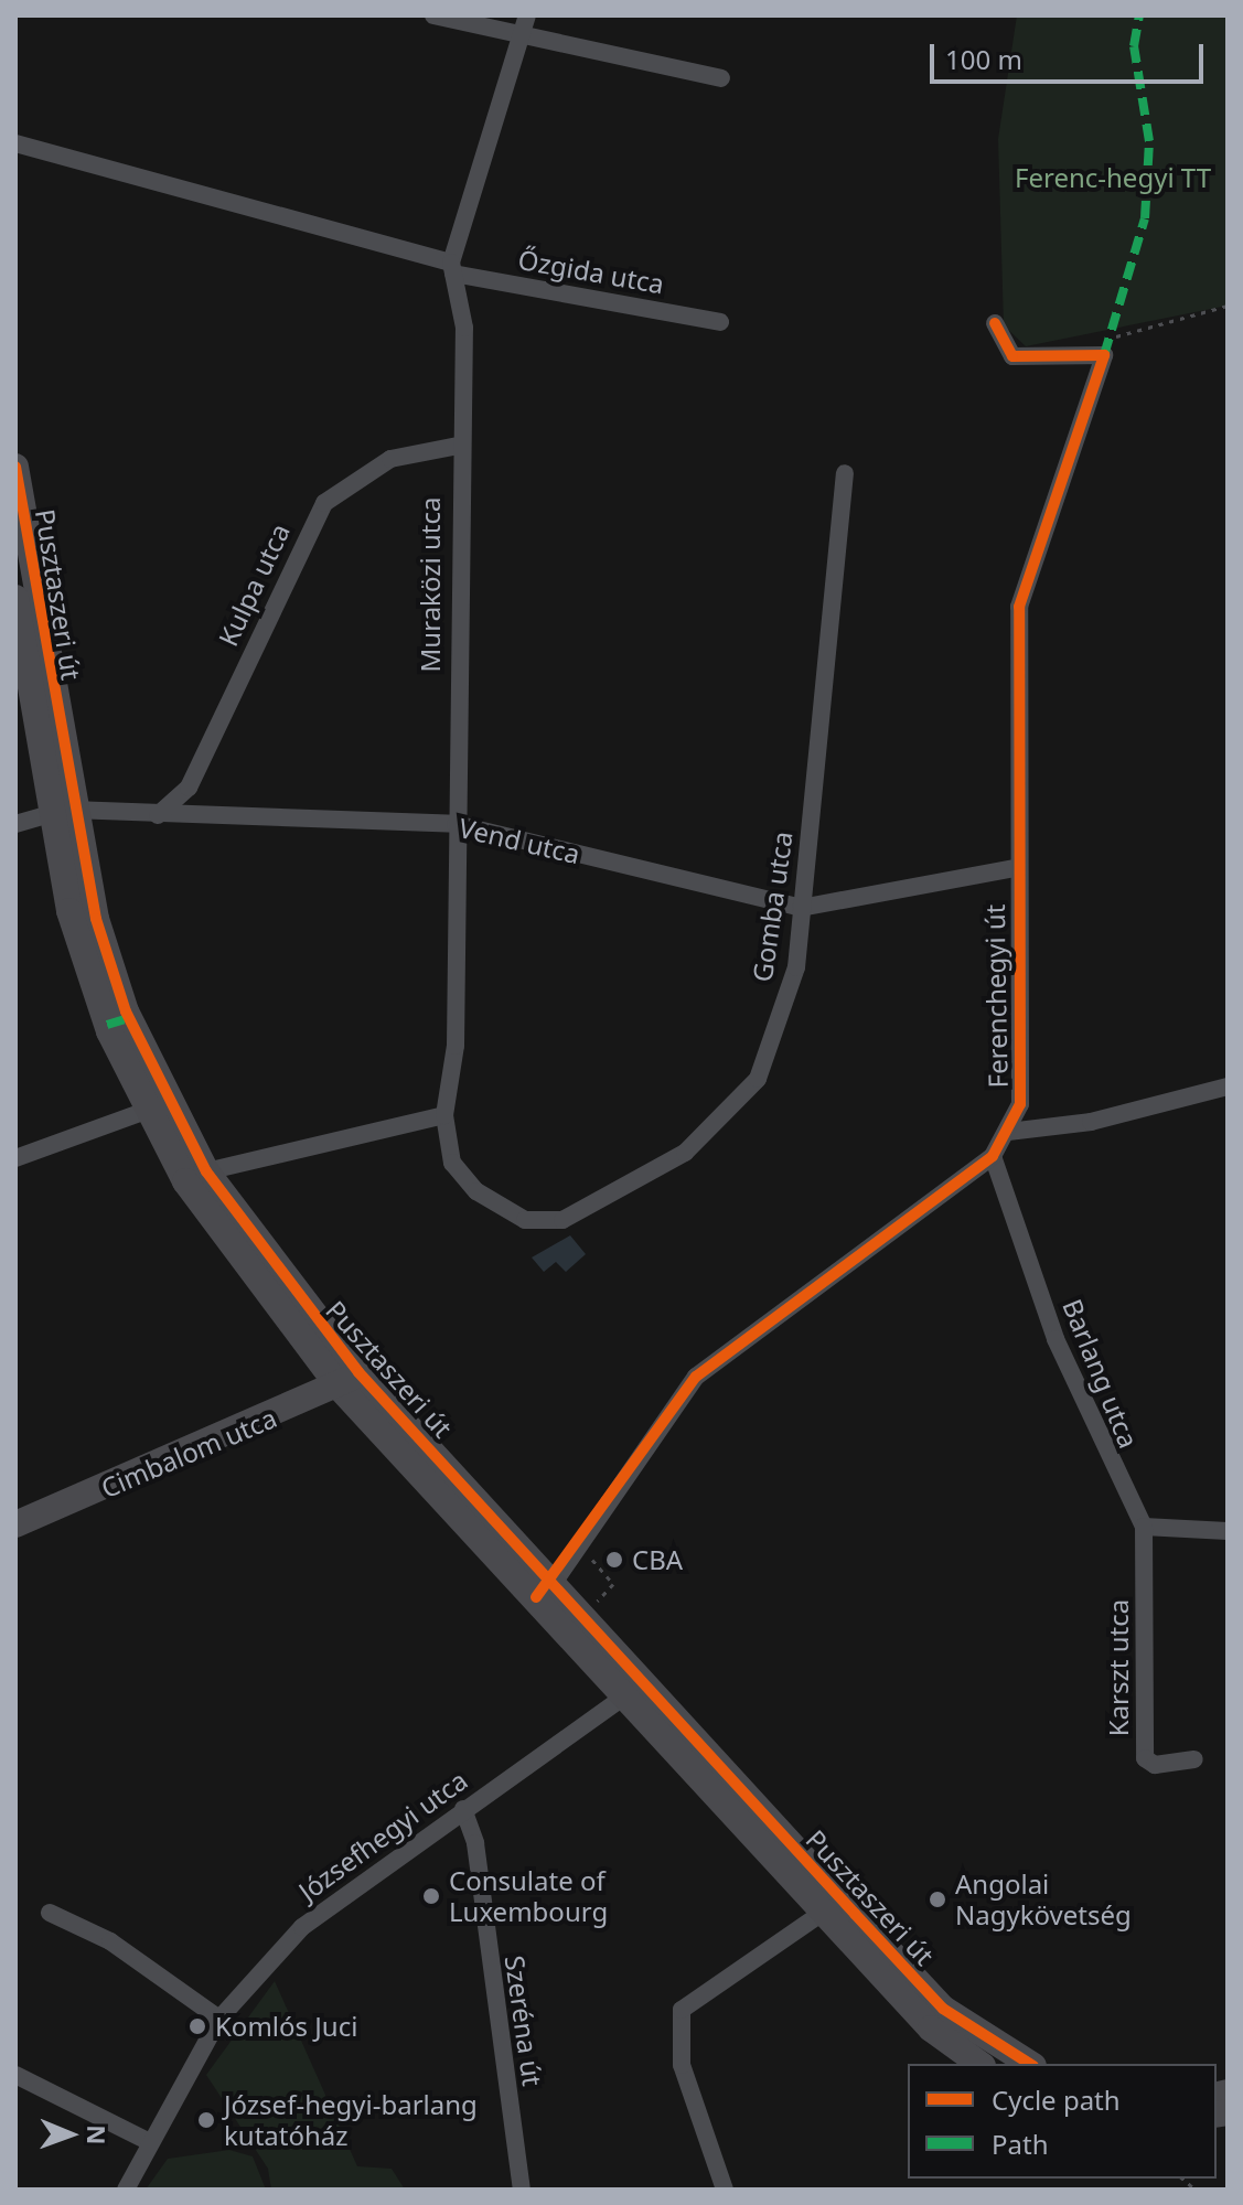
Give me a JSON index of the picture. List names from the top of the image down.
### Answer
{
  "streets": {
    "street": [
      "Őzgida utca",
      "Kulpa utca",
      "Muraközi utca",
      "Pusztaszeri út",
      "Vend utca",
      "Gomba utca",
      "Ferenchegyi út",
      "Barlang utca",
      "Cimbalom utca",
      "Karszt utca",
      "Józsefhegyi utca",
      "Szeréna út"
    ]
  },
  "crossings": [
    ["Őzgida utca", "Muraközi utca"],
    ["Kulpa utca", "Muraközi utca"],
    ["Kulpa utca", "Vend utca"],
    ["Muraközi utca", "Vend utca"],
    ["Muraközi utca", "Gomba utca"],
    ["Pusztaszeri út", "Vend utca"],
    ["Pusztaszeri út", "Ferenchegyi út"],
    ["Pusztaszeri út", "Cimbalom utca"],
    ["Pusztaszeri út", "Józsefhegyi utca"],
    ["Vend utca", "Gomba utca"],
    ["Vend utca", "Ferenchegyi út"],
    ["Ferenchegyi út", "Barlang utca"],
    ["Barlang utca", "Karszt utca"],
    ["Józsefhegyi utca", "Szeréna út"]
  ],
  "parks": ["Ferenc-hegyi TT"],
  "places": [
    "CBA",
    "Consulate of Luxembourg",
    "Angolai Nagykövetség",
    "Komlós Juci",
    "József-hegyi-barlang kutatóház"
  ],
  "legend": ["Cycle path", "Path"],
  "scale_bar": "100 m",
  "north": "right"
}
